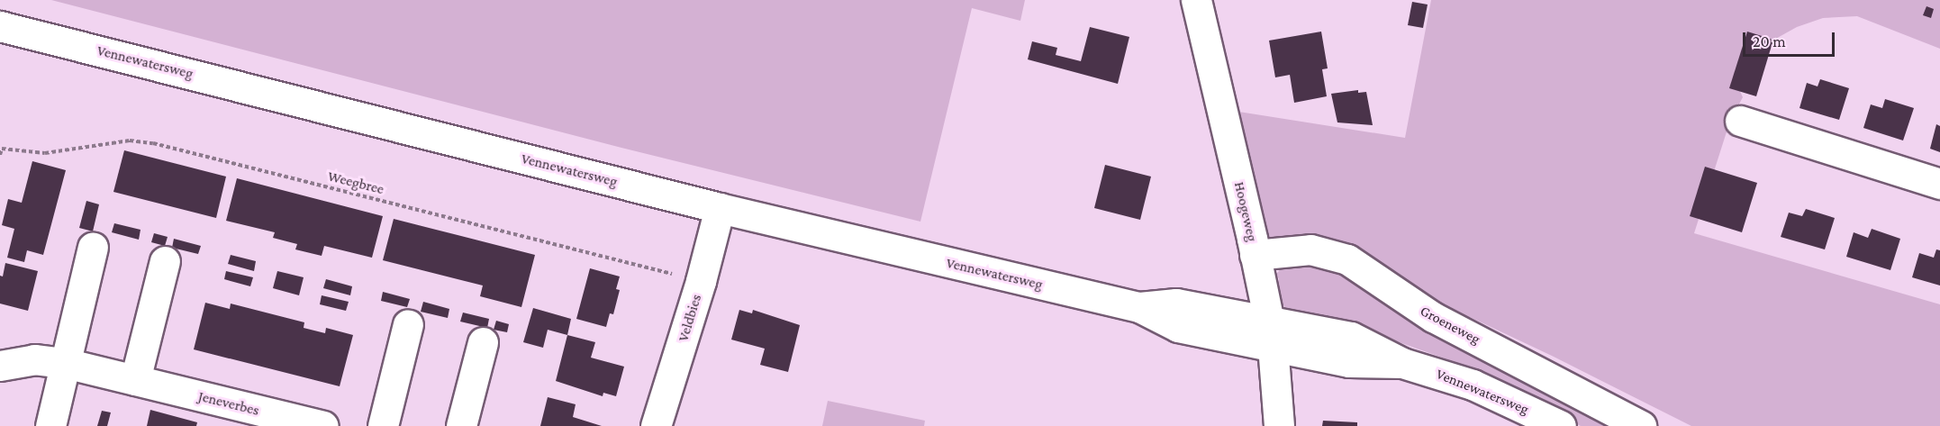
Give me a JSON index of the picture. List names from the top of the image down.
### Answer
{
  "streets": {
    "street": [
      "Vennewatersweg",
      "Hoogeweg",
      "Veldbies",
      "Groeneweg",
      "Jeneverbes"
    ],
    "path": ["Weegbree"]
  },
  "crossings": [
    ["Vennewatersweg", "Hoogeweg"],
    ["Vennewatersweg", "Veldbies"],
    ["Weegbree", "Veldbies"],
    ["Hoogeweg", "Groeneweg"]
  ],
  "scale_bar": "20 m"
}
